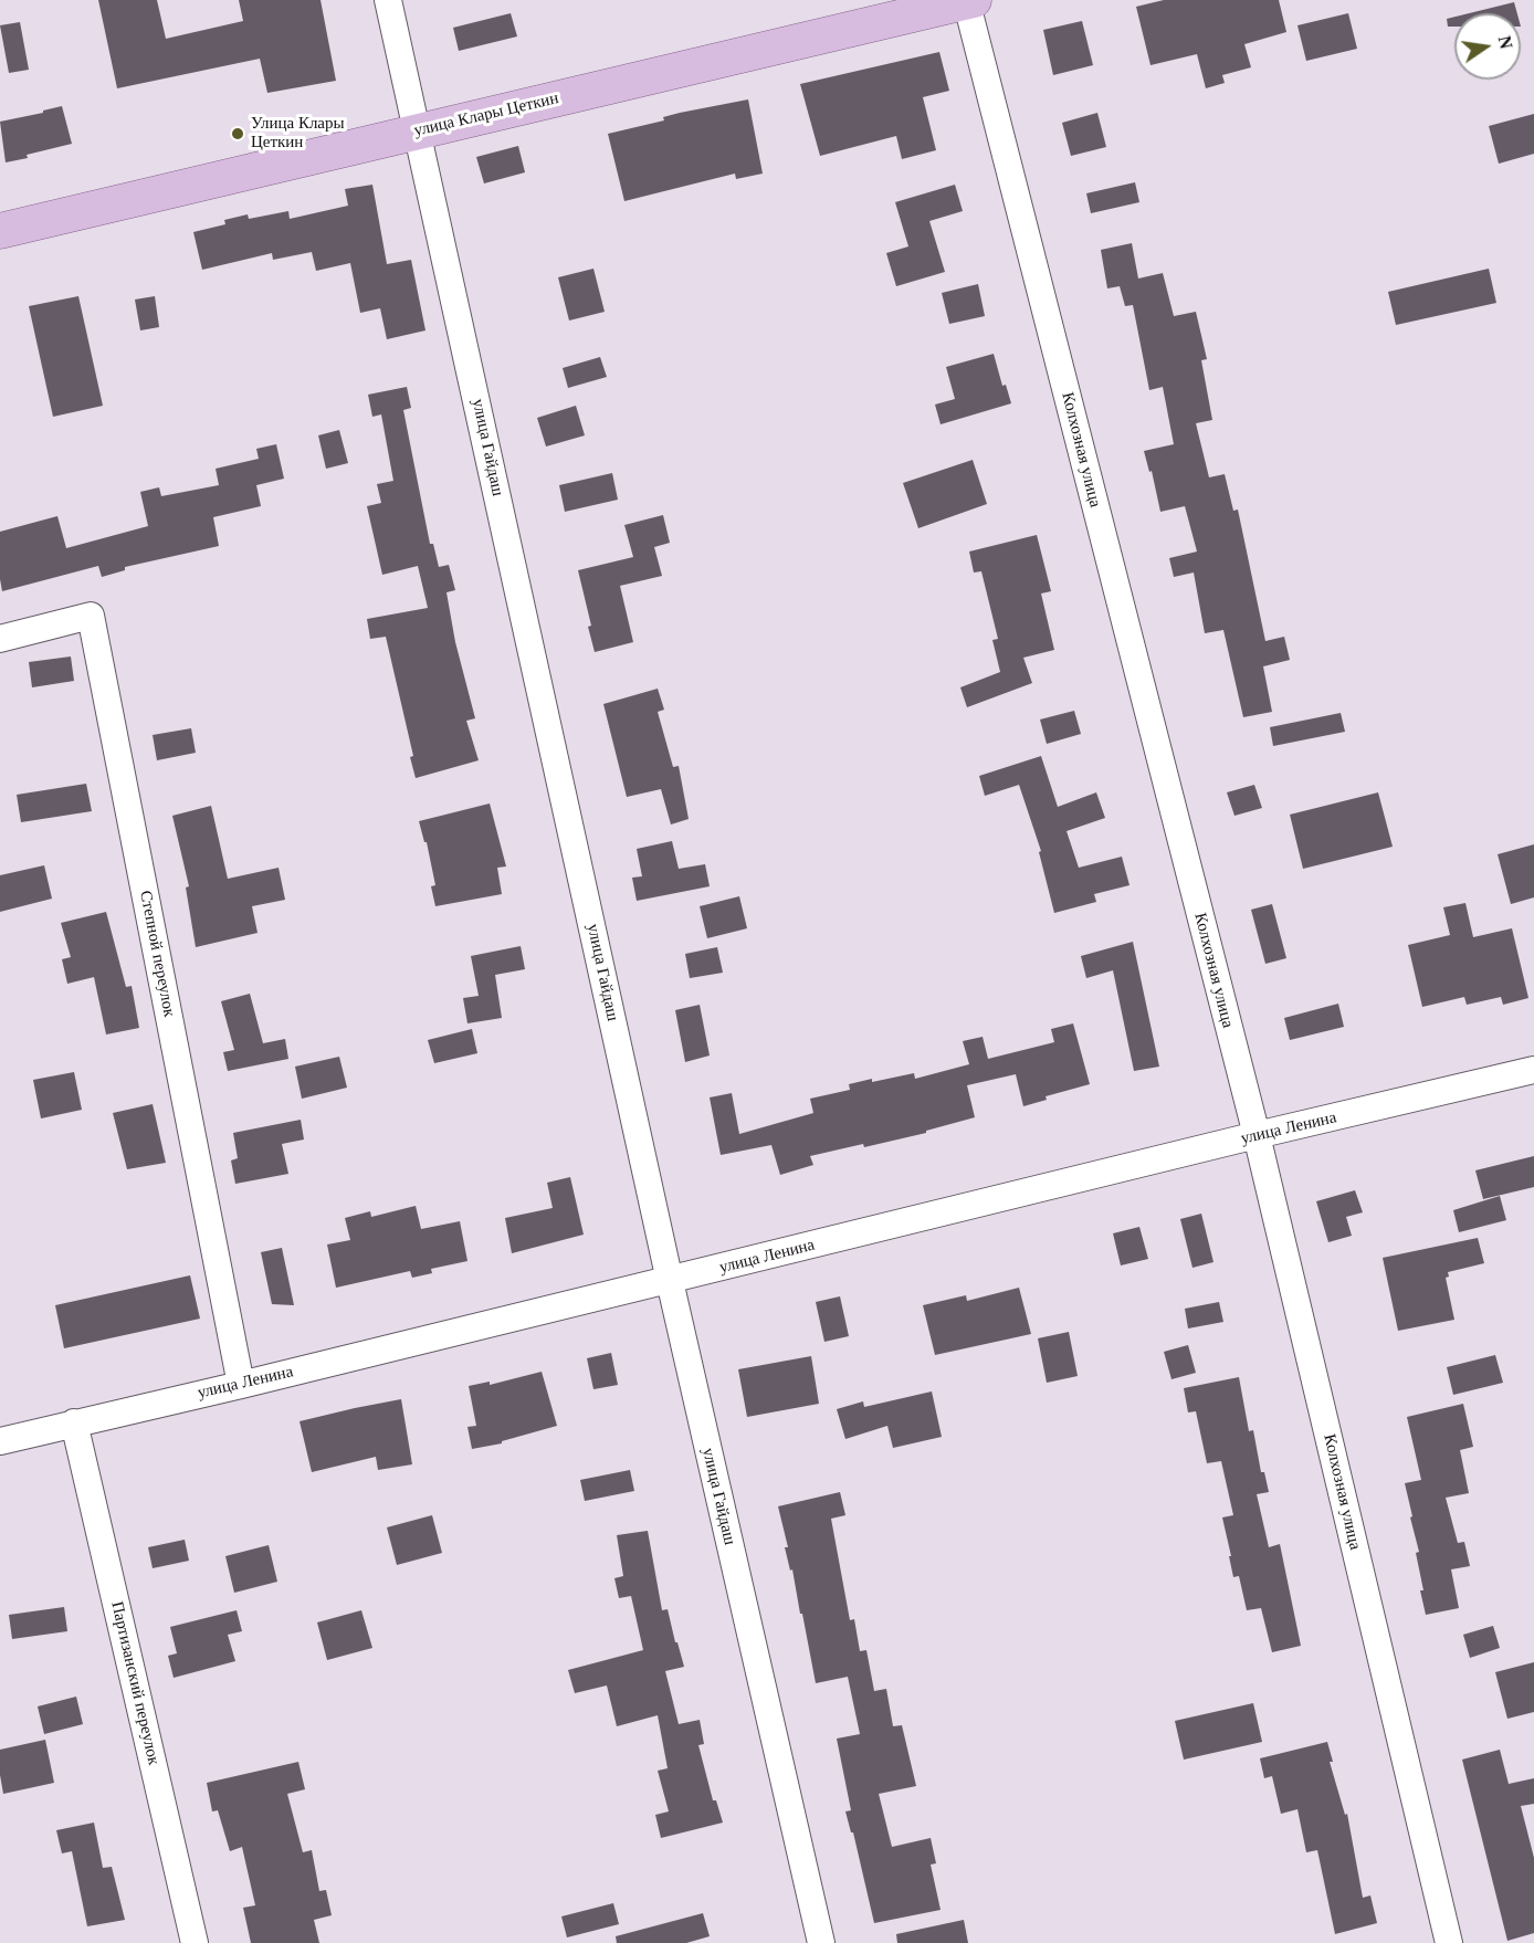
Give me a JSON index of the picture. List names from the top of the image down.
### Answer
{
  "streets": {
    "main road": ["улица Клары Цеткин"],
    "street": [
      "улица Гайдаш",
      "Колхозная улица",
      "Степной переулок",
      "улица Ленина",
      "Партизанский переулок"
    ]
  },
  "crossings": [
    ["улица Клары Цеткин", "улица Гайдаш"],
    ["улица Клары Цеткин", "Колхозная улица"],
    ["улица Гайдаш", "улица Ленина"],
    ["Колхозная улица", "улица Ленина"],
    ["Степной переулок", "улица Ленина"],
    ["улица Ленина", "Партизанский переулок"]
  ],
  "places": ["Улица Клары Цеткин"],
  "north": "right"
}
